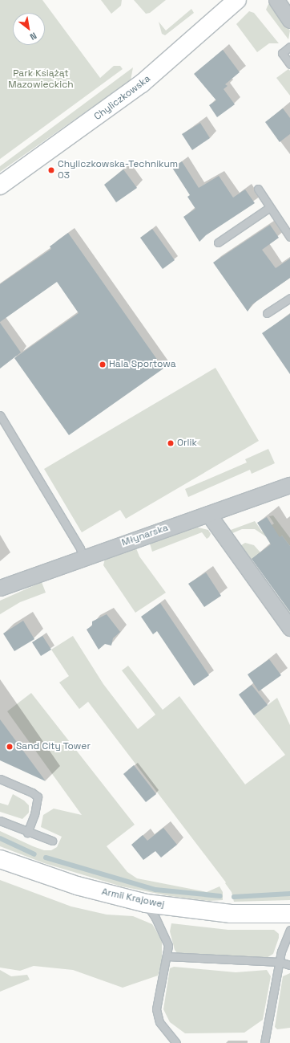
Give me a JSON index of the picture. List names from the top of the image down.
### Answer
{
  "streets": {
    "street": ["Chyliczkowska", "Młynarska", "Armii Krajowej"]
  },
  "parks": ["Park Książąt Mazowieckich"],
  "places": [
    "Chyliczkowska-Technikum 03",
    "Hala Sportowa",
    "Orlik",
    "Sand City Tower"
  ],
  "north": "bottom right"
}
